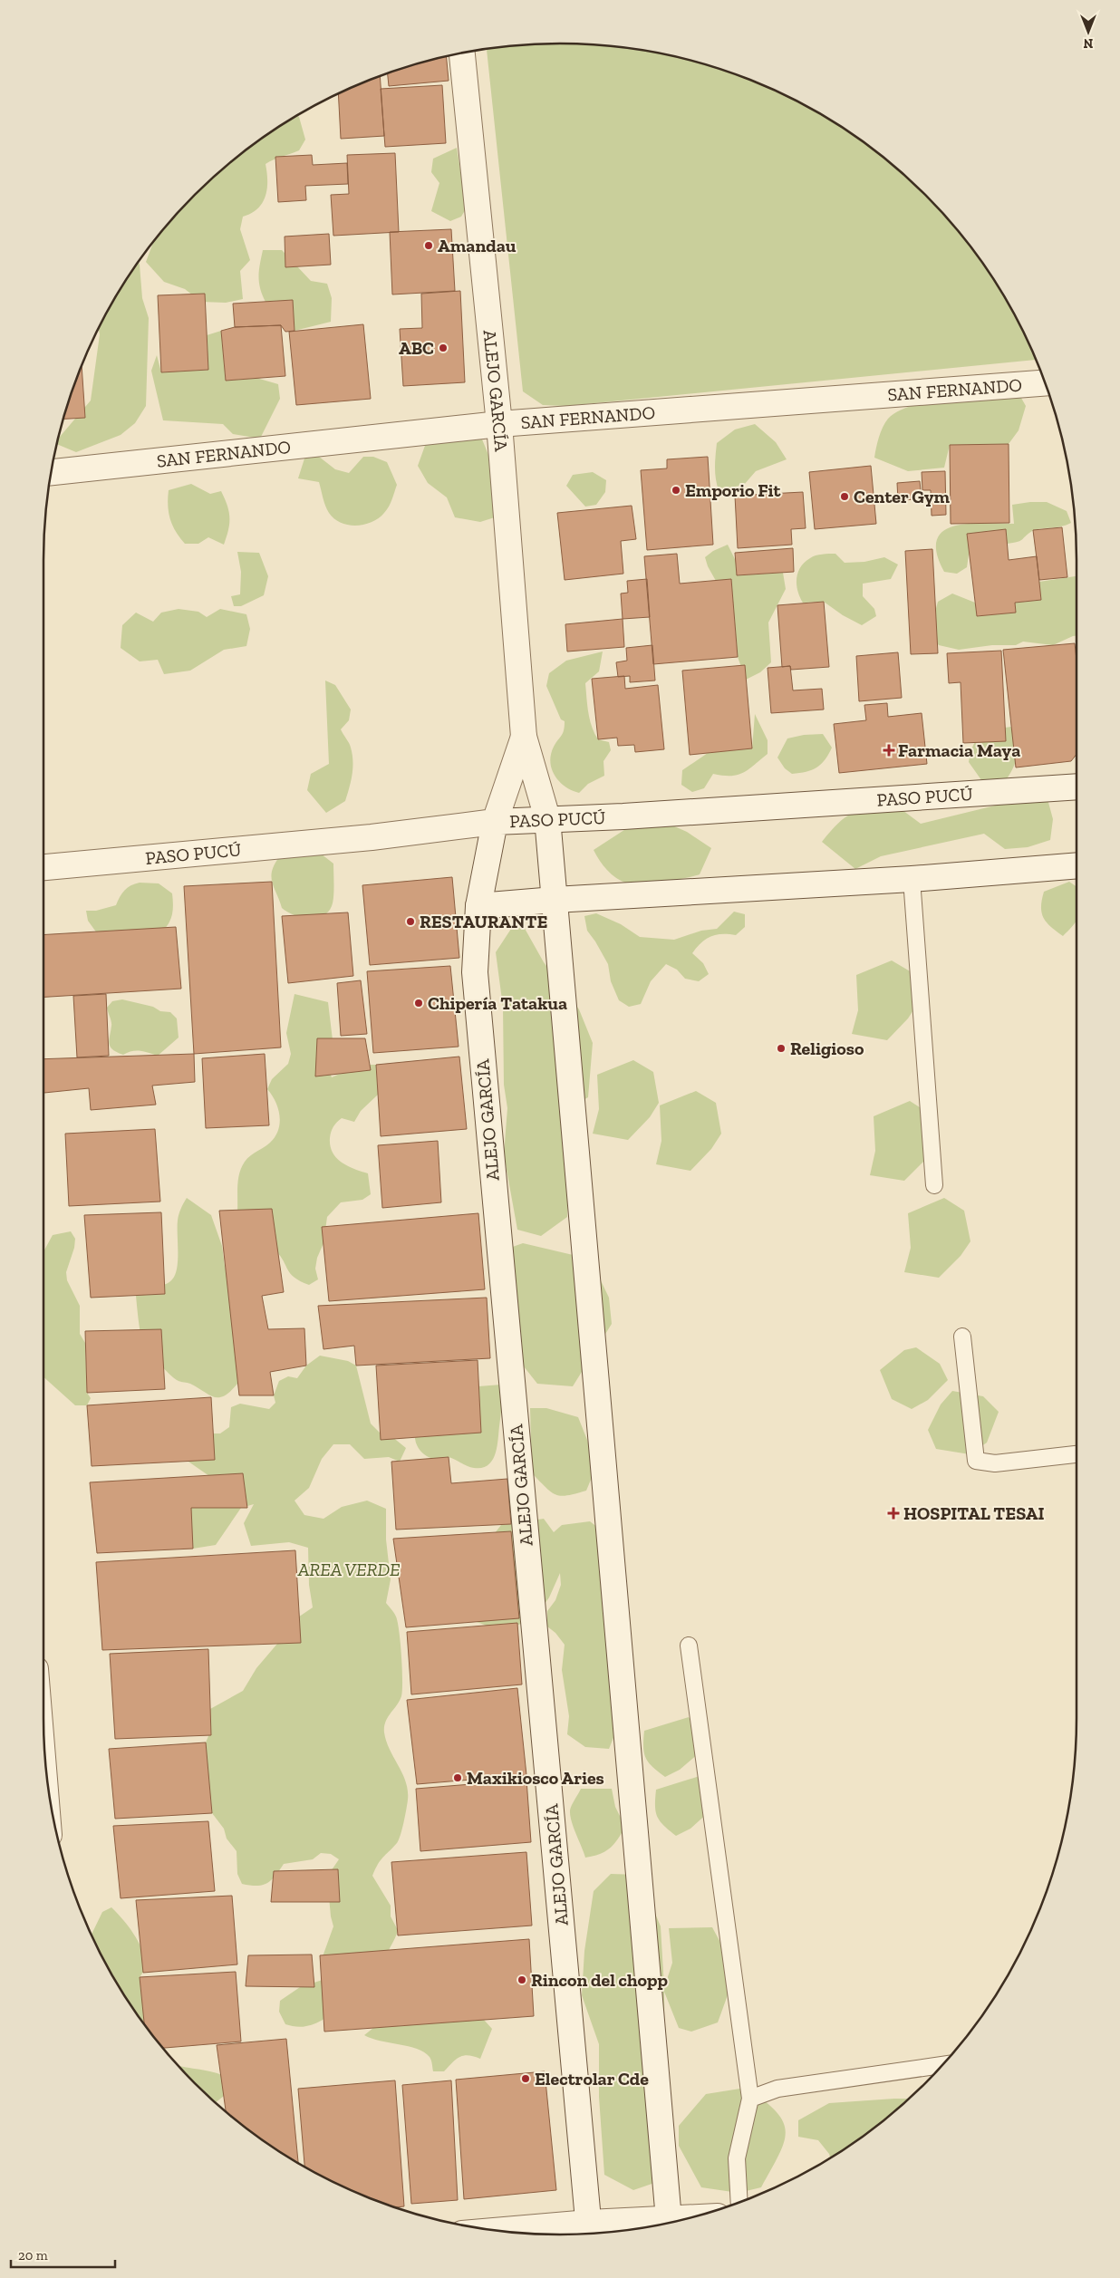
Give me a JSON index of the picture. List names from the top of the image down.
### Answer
{
  "streets": {
    "street": ["SAN FERNANDO", "ALEJO GARCÍA", "PASO PUCÚ"]
  },
  "crossings": [
    ["SAN FERNANDO", "ALEJO GARCÍA"],
    ["ALEJO GARCÍA", "PASO PUCÚ"]
  ],
  "parks": ["AREA VERDE"],
  "places": {
    "other": [
      "Amandau",
      "ABC",
      "Emporio Fit",
      "Center Gym",
      "RESTAURANTE",
      "Chipería Tatakua",
      "Religioso",
      "Maxikiosco Aries",
      "Rincon del chopp",
      "Electrolar Cde"
    ],
    "health": ["Farmacia Maya", "HOSPITAL TESAI"]
  },
  "scale_bar": "20 m",
  "north": "bottom"
}
